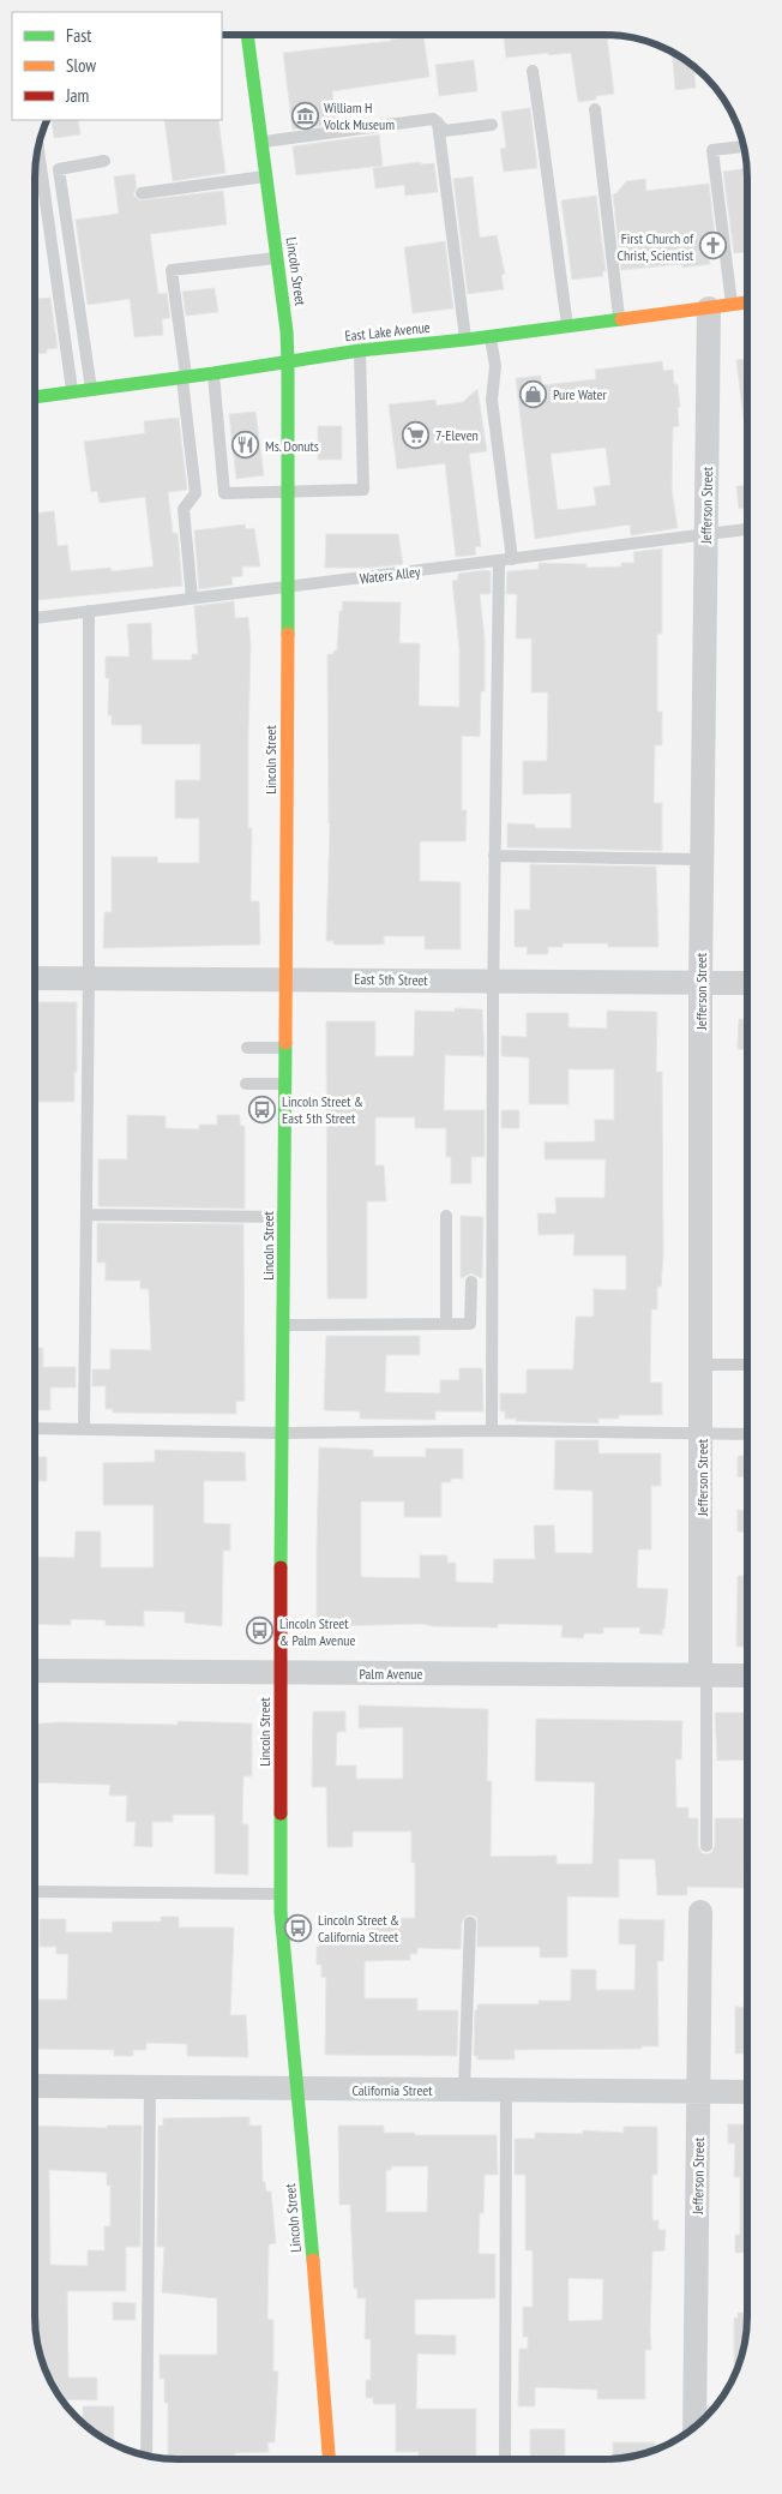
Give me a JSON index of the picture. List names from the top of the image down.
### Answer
{
  "streets": {
    "street": [
      "Lincoln Street",
      "East Lake Avenue",
      "Jefferson Street",
      "East 5th Street",
      "Palm Avenue",
      "California Street"
    ],
    "lane": ["Waters Alley"]
  },
  "crossings": [
    ["Lincoln Street", "East Lake Avenue"],
    ["Lincoln Street", "Waters Alley"],
    ["Lincoln Street", "East 5th Street"],
    ["Lincoln Street", "Palm Avenue"],
    ["Lincoln Street", "California Street"],
    ["East Lake Avenue", "Jefferson Street"],
    ["Jefferson Street", "Waters Alley"],
    ["Jefferson Street", "East 5th Street"],
    ["Jefferson Street", "Palm Avenue"],
    ["Jefferson Street", "California Street"]
  ],
  "places": {
    "museum": ["William H Volck Museum"],
    "church": ["First Church of Christ, Scientist"],
    "shop": ["Pure Water"],
    "supermarket": ["7-Eleven"],
    "restaurant": ["Ms. Donuts"],
    "bus stop": ["Lincoln Street & East 5th Street", "Lincoln Street & Palm Avenue", "Lincoln Street & California Street"]
  },
  "legend": ["Fast", "Slow", "Jam"]
}
